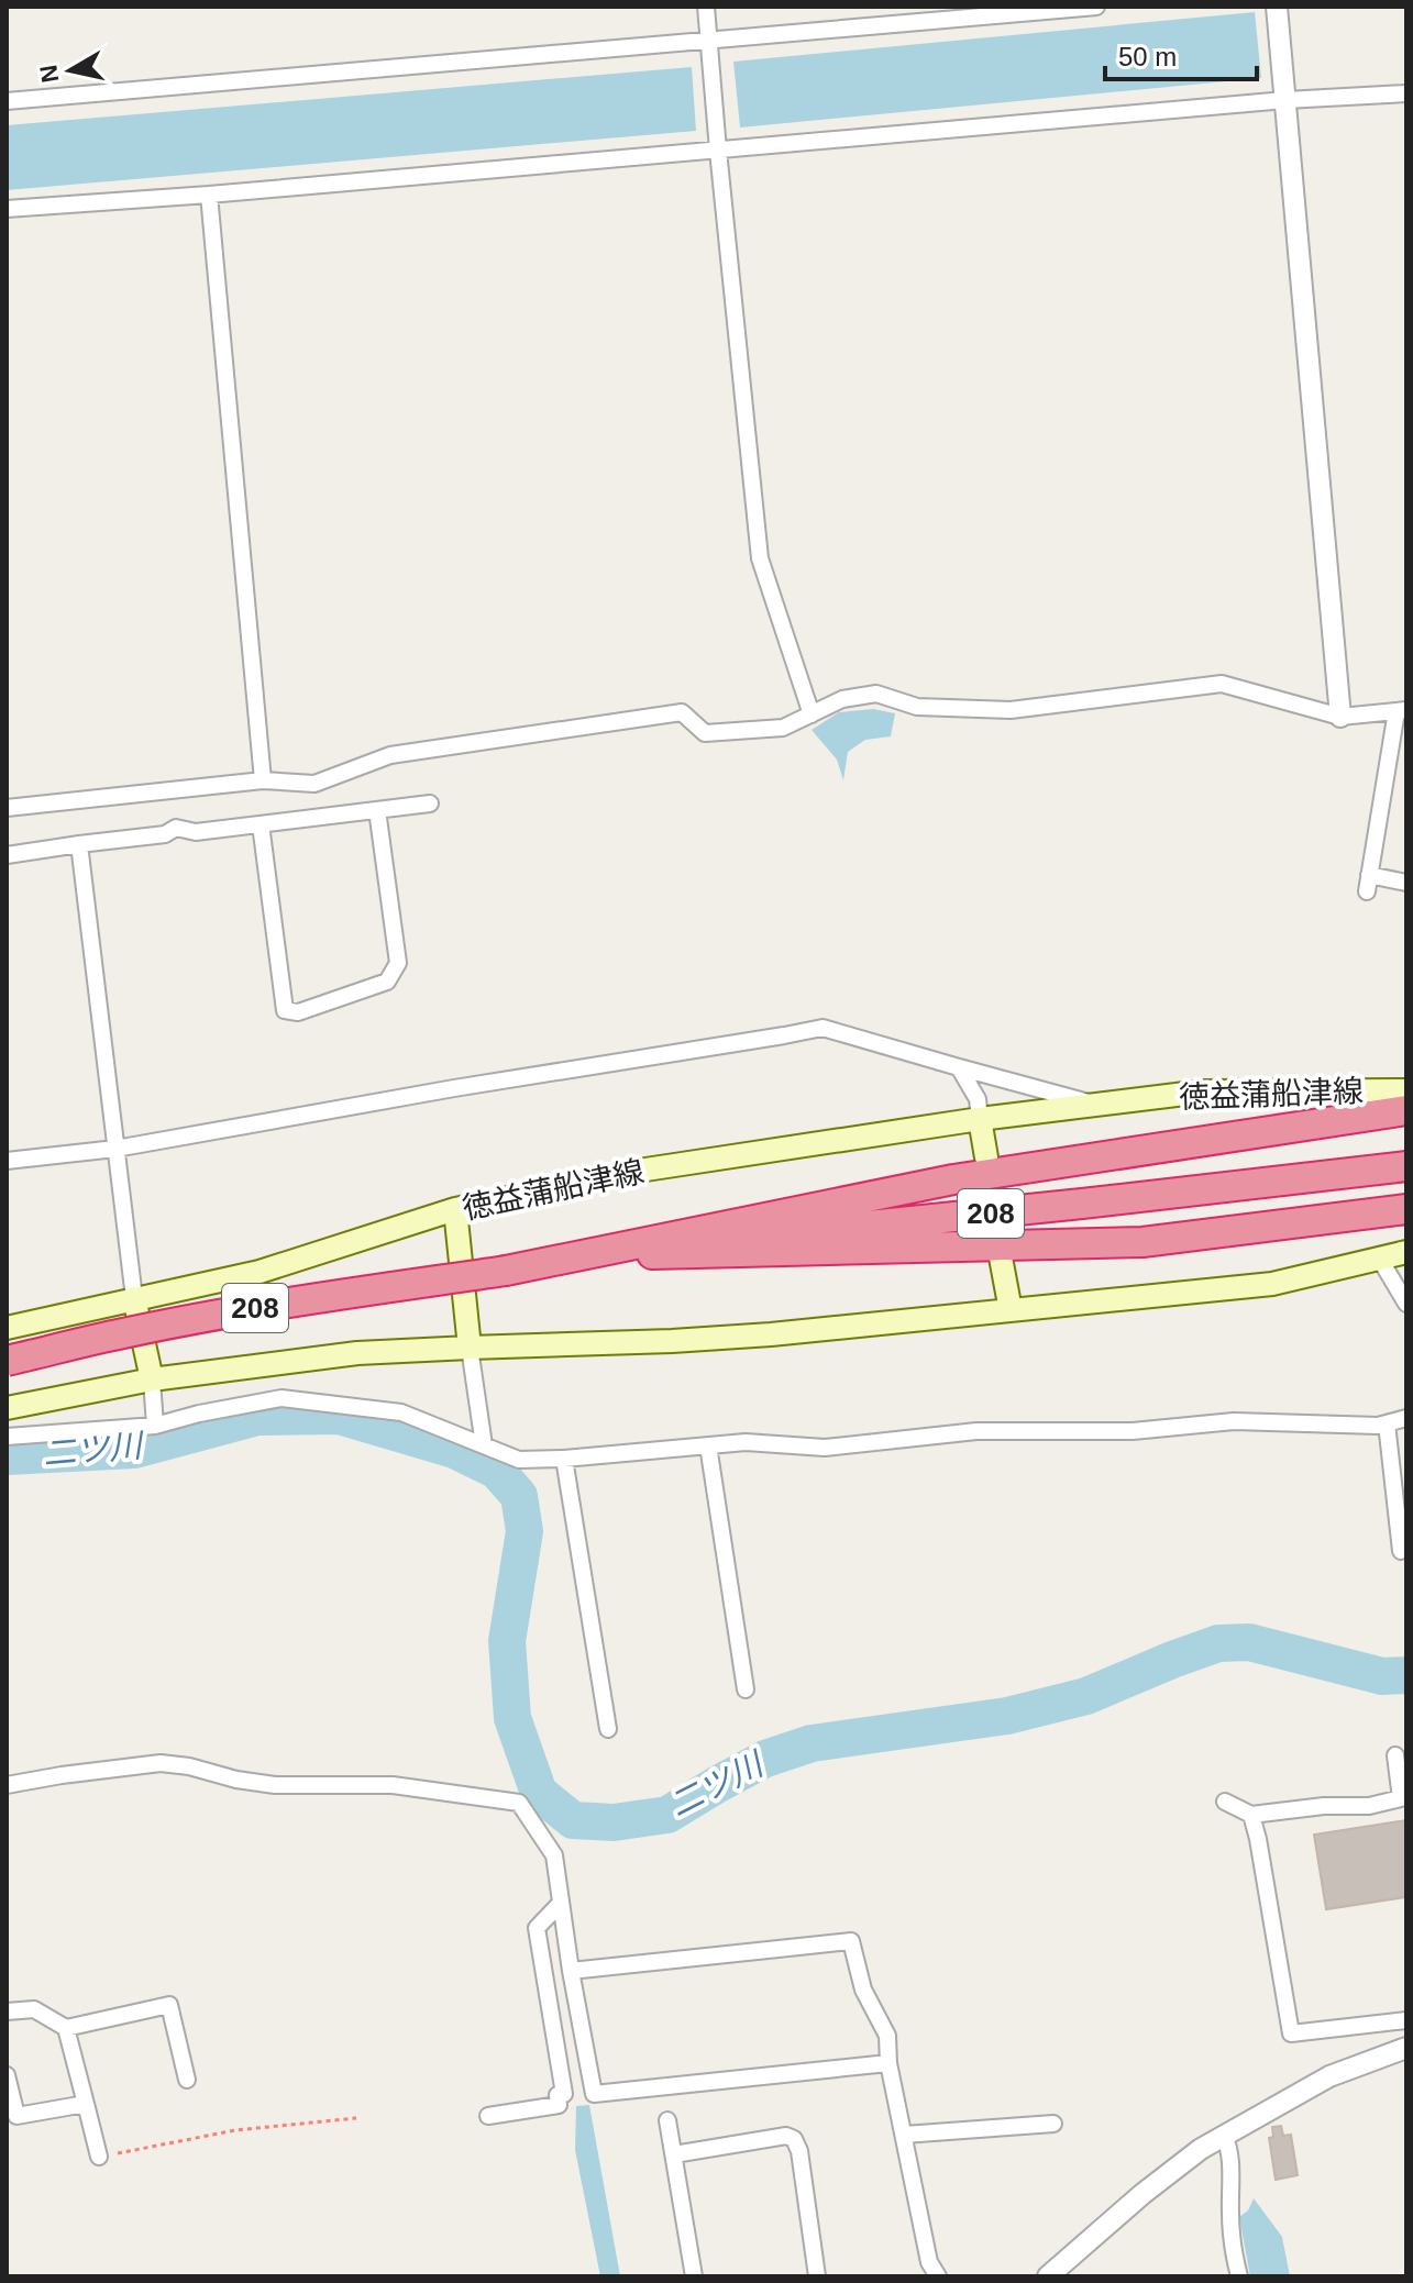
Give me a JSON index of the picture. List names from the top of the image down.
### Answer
{
  "streets": {
    "highway": ["208"],
    "main road": ["徳益蒲船津線"]
  },
  "water": ["二ツ川"],
  "scale_bar": "50 m",
  "north": "left"
}
